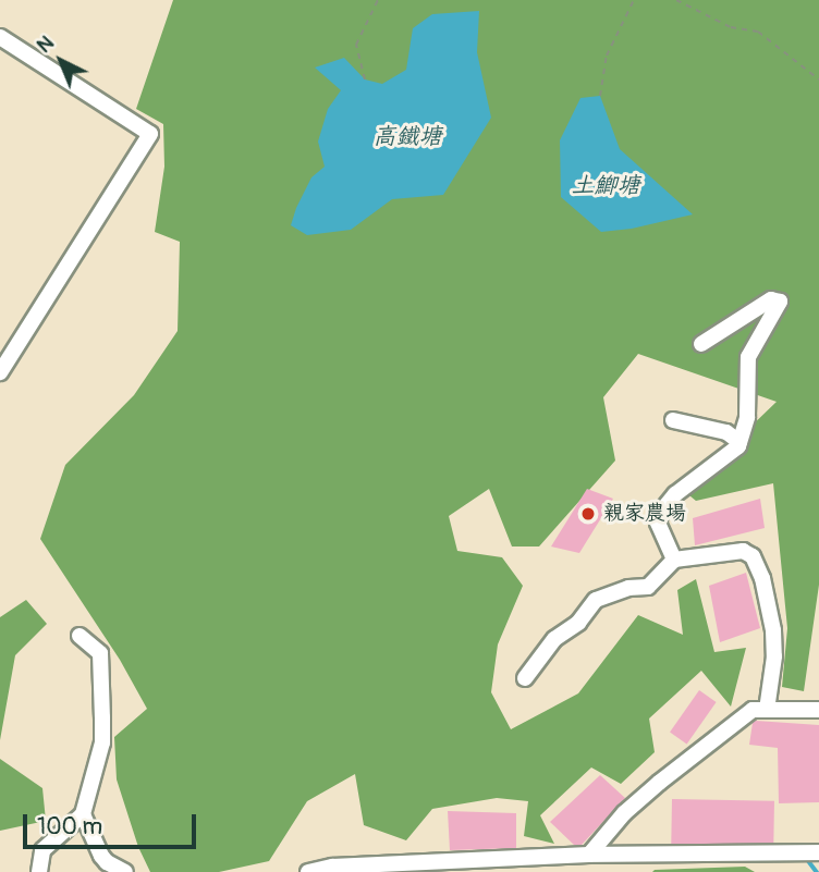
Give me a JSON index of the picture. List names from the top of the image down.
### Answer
{
  "water": ["高鐵塘", "土鯽塘"],
  "places": ["親家農場"],
  "scale_bar": "100 m",
  "north": "top left"
}
